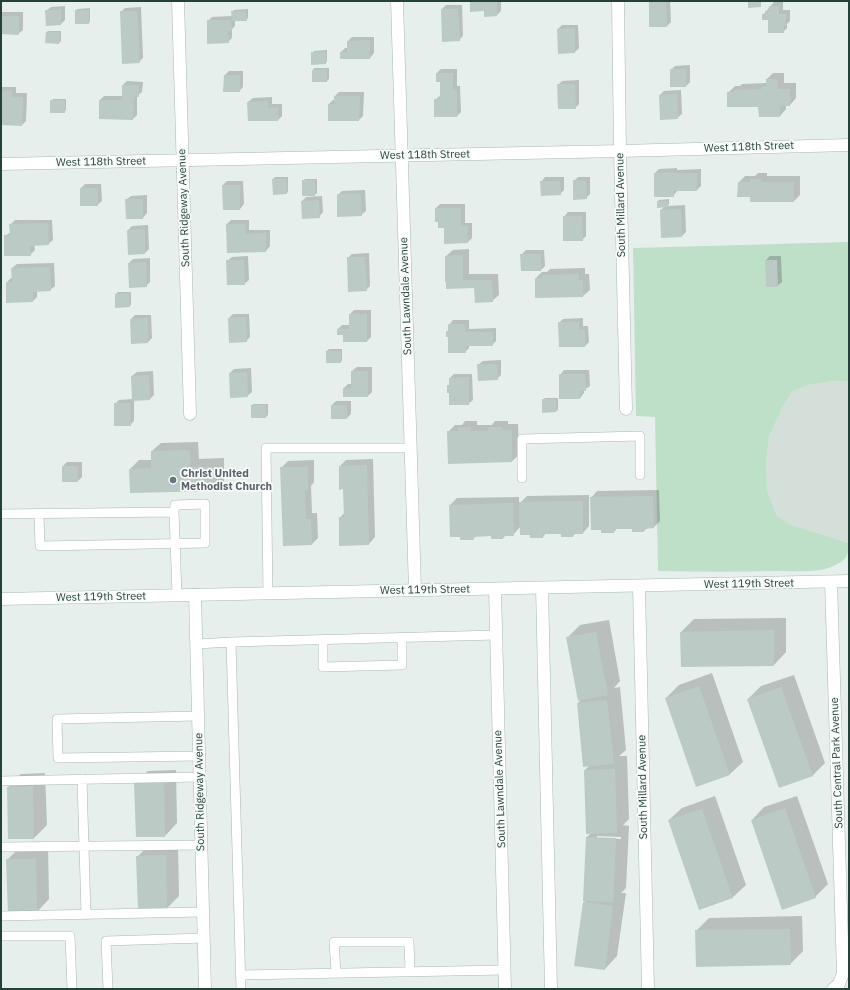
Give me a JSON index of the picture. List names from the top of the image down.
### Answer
{
  "streets": {
    "street": [
      "West 118th Street",
      "South Millard Avenue",
      "South Ridgeway Avenue",
      "South Lawndale Avenue",
      "West 119th Street",
      "South Central Park Avenue"
    ]
  },
  "crossings": [
    ["West 118th Street", "South Millard Avenue"],
    ["West 118th Street", "South Ridgeway Avenue"],
    ["West 118th Street", "South Lawndale Avenue"],
    ["South Millard Avenue", "West 119th Street"],
    ["South Ridgeway Avenue", "West 119th Street"],
    ["South Lawndale Avenue", "West 119th Street"],
    ["West 119th Street", "South Central Park Avenue"]
  ],
  "places": ["Christ United Methodist Church"]
}
